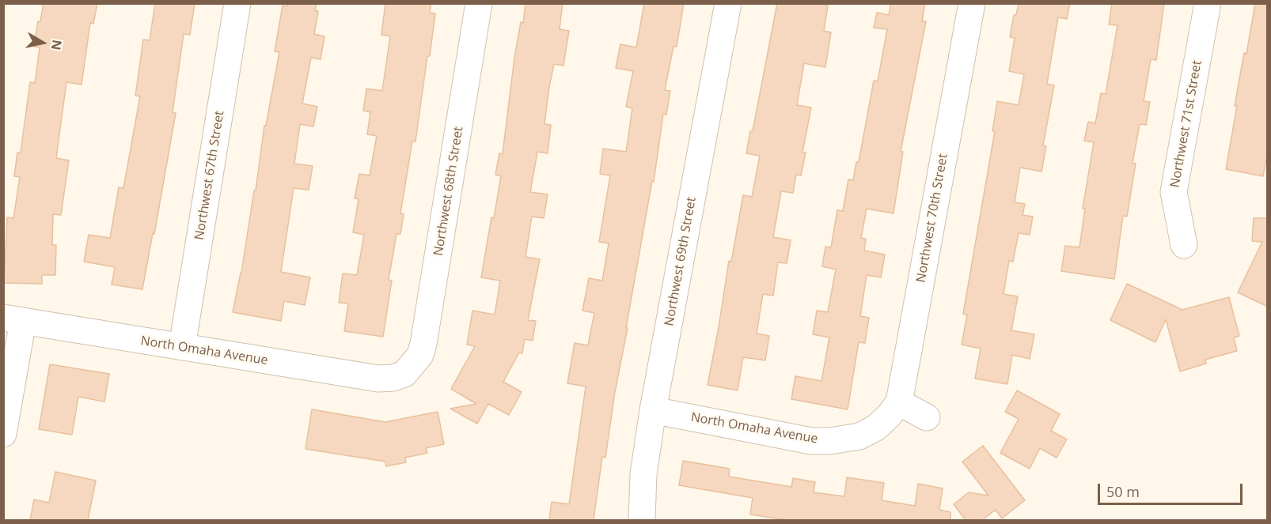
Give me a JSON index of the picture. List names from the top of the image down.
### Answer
{
  "streets": {
    "street": [
      "Northwest 71st Street",
      "Northwest 67th Street",
      "Northwest 68th Street",
      "Northwest 70th Street",
      "Northwest 69th Street",
      "North Omaha Avenue"
    ]
  },
  "crossings": [
    ["Northwest 67th Street", "North Omaha Avenue"],
    ["Northwest 68th Street", "North Omaha Avenue"],
    ["Northwest 70th Street", "North Omaha Avenue"],
    ["Northwest 69th Street", "North Omaha Avenue"]
  ],
  "scale_bar": "50 m",
  "north": "right"
}
